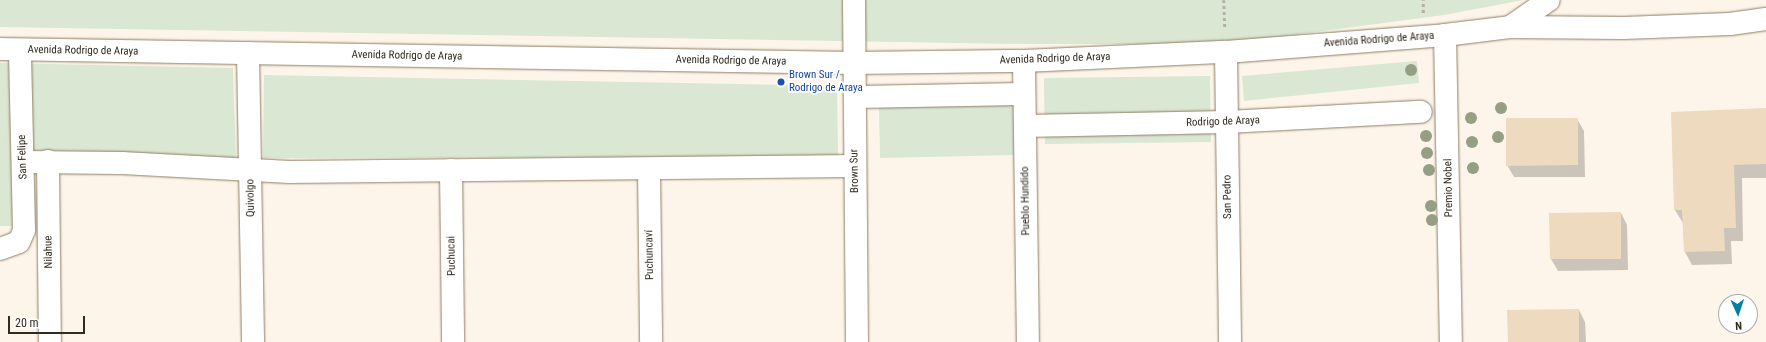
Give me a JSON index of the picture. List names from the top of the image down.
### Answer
{
  "streets": {
    "street": [
      "Avenida Rodrigo de Araya",
      "Rodrigo de Araya",
      "San Felipe",
      "Brown Sur",
      "Premio Nobel",
      "San Pedro",
      "Quivolgo",
      "Pueblo Hundido",
      "Nilahue",
      "Puchuncaví",
      "Puchucai"
    ]
  },
  "crossings": [
    ["Avenida Rodrigo de Araya", "San Felipe"],
    ["Avenida Rodrigo de Araya", "Brown Sur"],
    ["Avenida Rodrigo de Araya", "Premio Nobel"],
    ["Avenida Rodrigo de Araya", "San Pedro"],
    ["Avenida Rodrigo de Araya", "Quivolgo"],
    ["Avenida Rodrigo de Araya", "Pueblo Hundido"],
    ["Rodrigo de Araya", "San Pedro"],
    ["Rodrigo de Araya", "Pueblo Hundido"]
  ],
  "places": ["Brown Sur / Rodrigo de Araya"],
  "scale_bar": "20 m",
  "north": "bottom"
}
